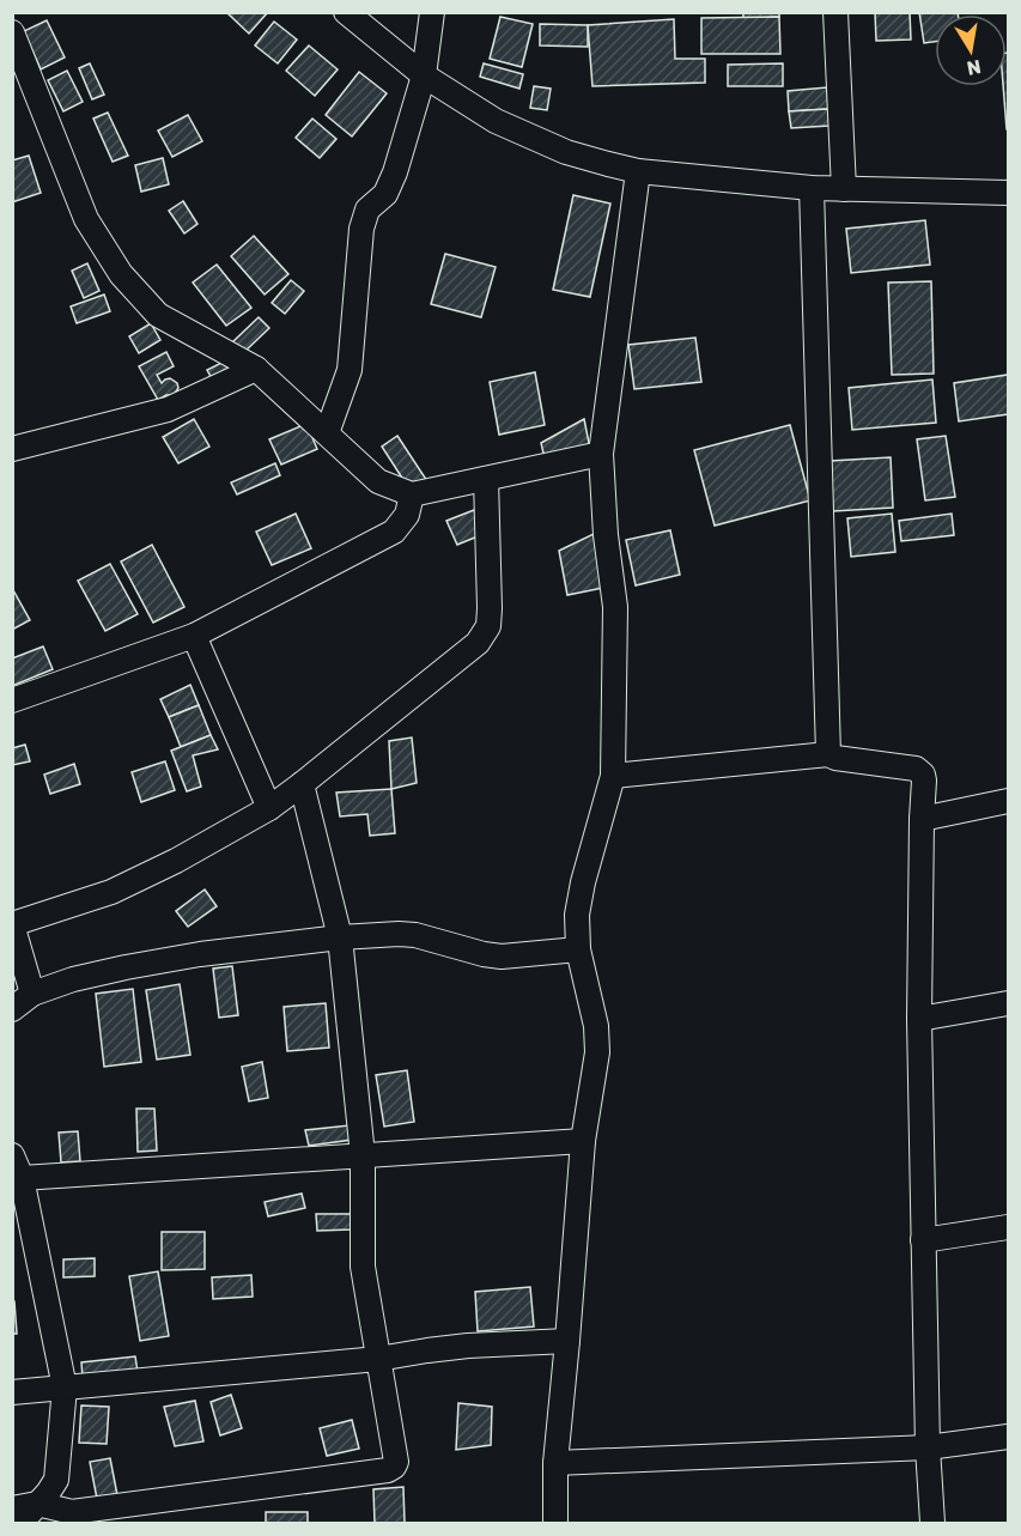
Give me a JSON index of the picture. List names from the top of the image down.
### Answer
{
  "north": "bottom"
}
